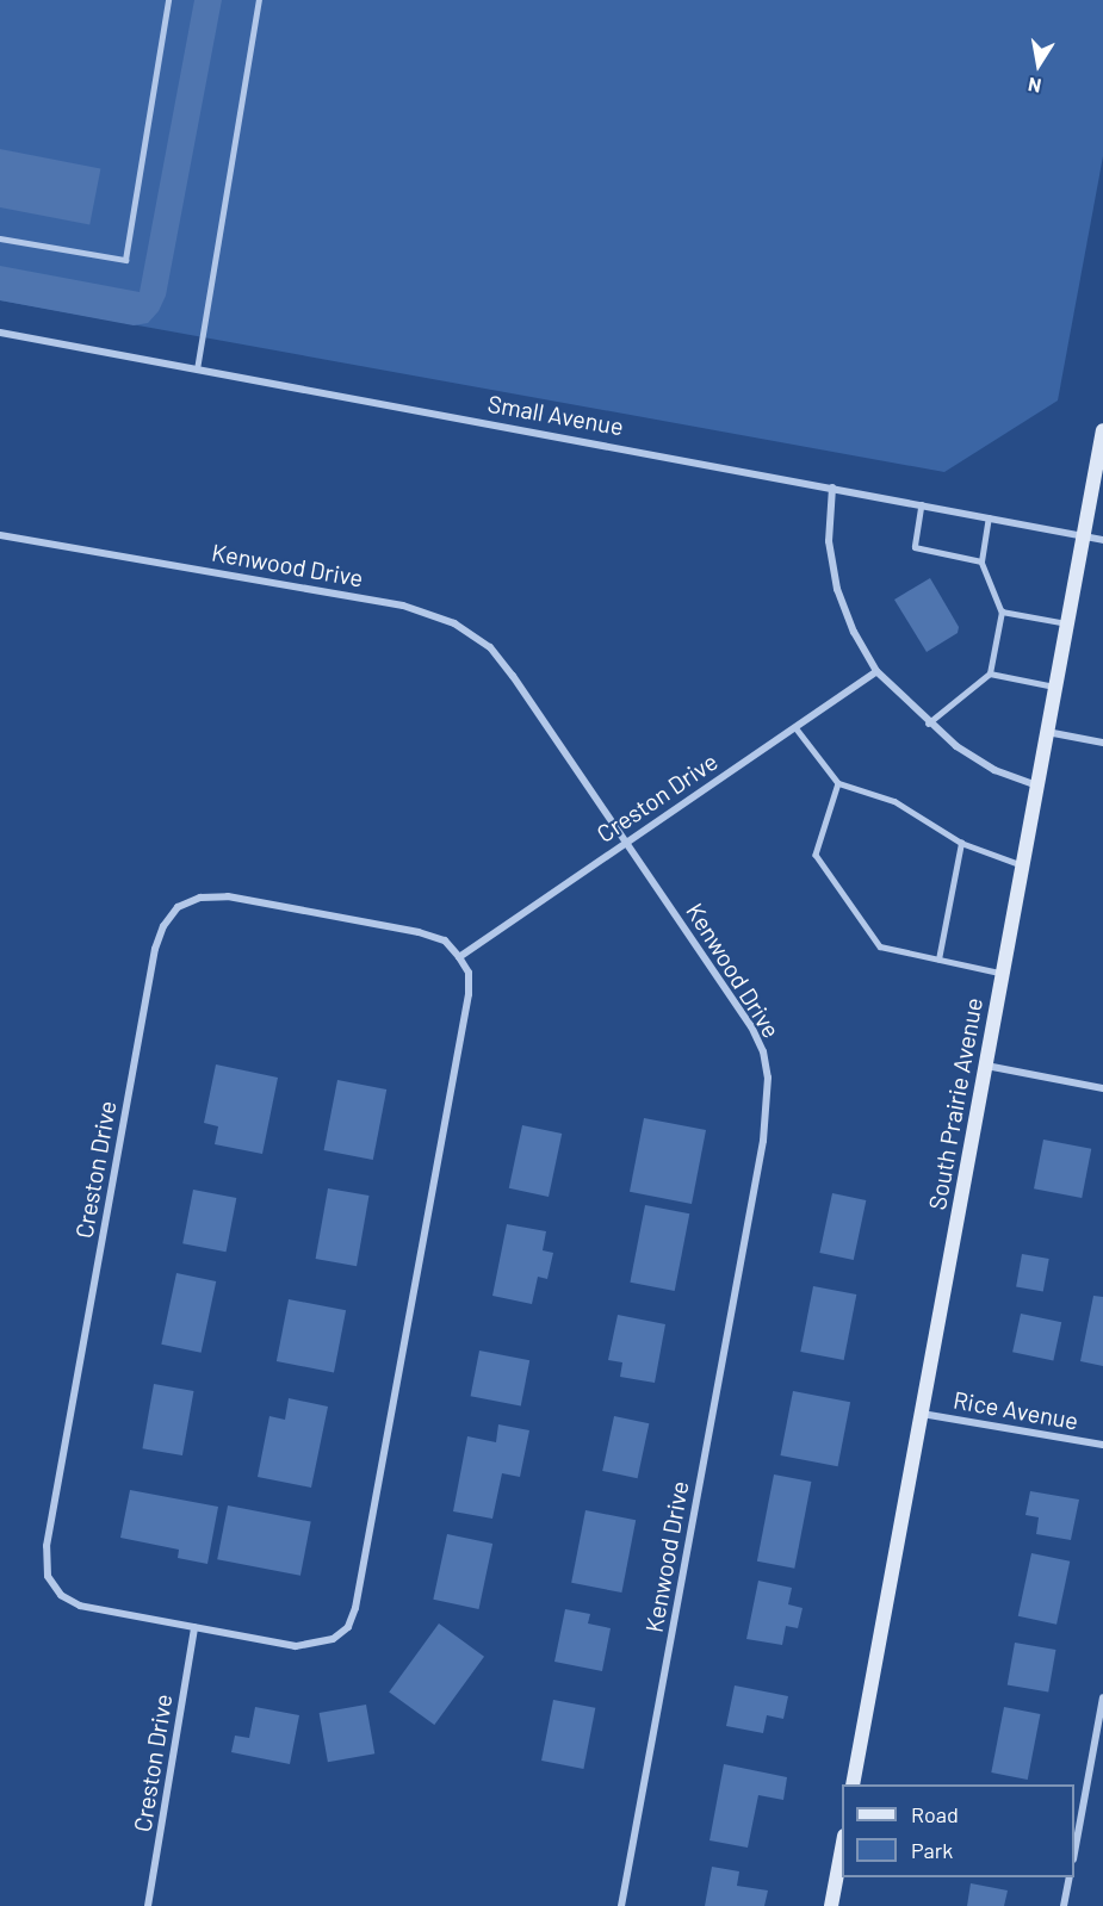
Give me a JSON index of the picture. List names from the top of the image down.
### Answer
{
  "streets": {
    "main road": ["South Prairie Avenue"],
    "street": [
      "Small Avenue",
      "Kenwood Drive",
      "Creston Drive",
      "Rice Avenue"
    ]
  },
  "crossings": [
    ["Small Avenue", "South Prairie Avenue"],
    ["Kenwood Drive", "Creston Drive"],
    ["South Prairie Avenue", "Rice Avenue"]
  ],
  "legend": ["Road", "Park"],
  "north": "bottom"
}
